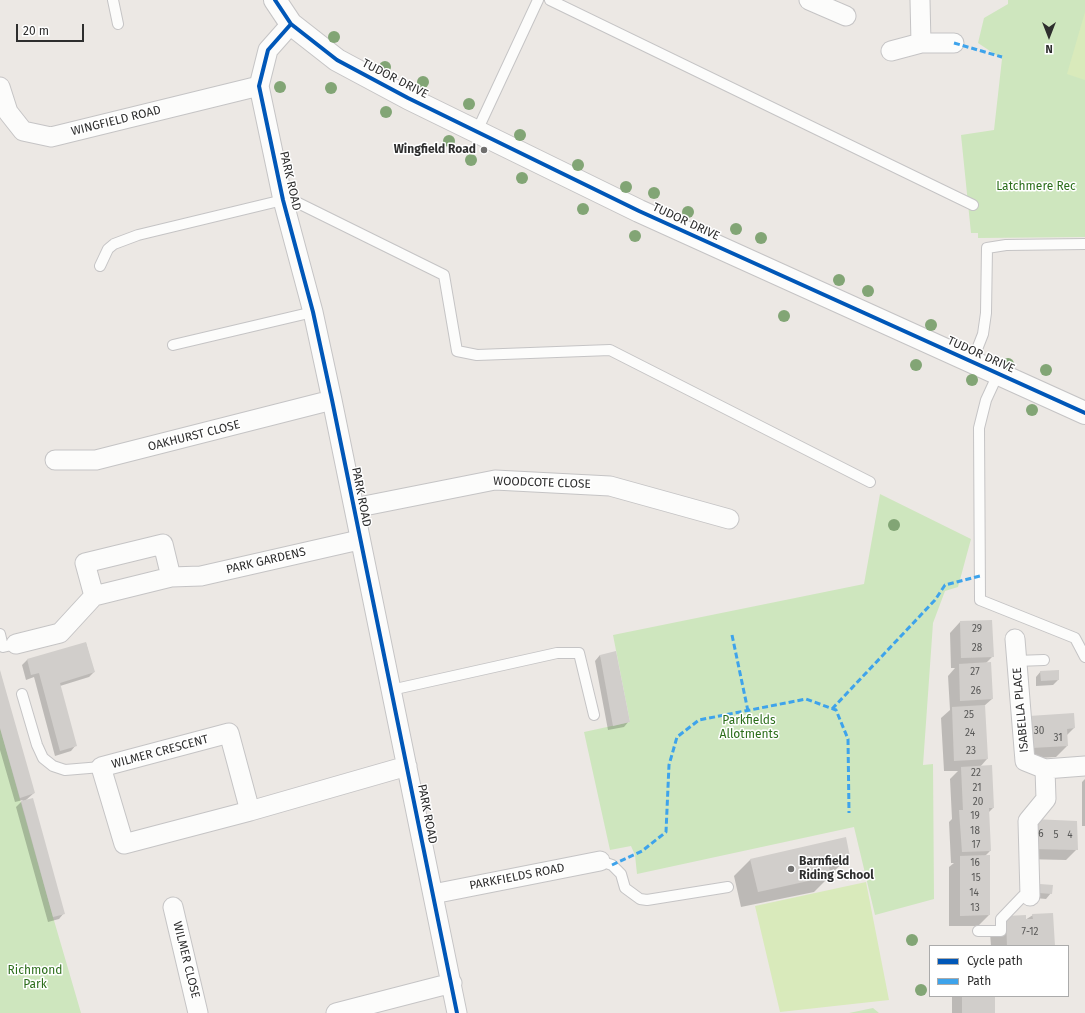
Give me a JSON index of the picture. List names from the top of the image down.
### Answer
{
  "streets": {
    "street": [
      "TUDOR DRIVE",
      "WINGFIELD ROAD",
      "PARK ROAD",
      "OAKHURST CLOSE",
      "WOODCOTE CLOSE",
      "PARK GARDENS",
      "ISABELLA PLACE",
      "WILMER CRESCENT",
      "PARKFIELDS ROAD",
      "WILMER CLOSE"
    ]
  },
  "crossings": [
    ["TUDOR DRIVE", "PARK ROAD"],
    ["WINGFIELD ROAD", "PARK ROAD"],
    ["PARK ROAD", "OAKHURST CLOSE"],
    ["PARK ROAD", "WOODCOTE CLOSE"],
    ["PARK ROAD", "PARK GARDENS"],
    ["PARK ROAD", "WILMER CRESCENT"],
    ["PARK ROAD", "PARKFIELDS ROAD"]
  ],
  "parks": ["Latchmere Rec", "Parkfields Allotments", "Richmond Park"],
  "places": ["Wingfield Road", "Barnfield Riding School"],
  "house_numbers": [
    "29",
    "28",
    "27",
    "26",
    "25",
    "30",
    "24",
    "31",
    "23",
    "22",
    "21",
    "20",
    "19",
    "18",
    "6",
    "5",
    "4",
    "17",
    "16",
    "15",
    "14",
    "13",
    "7-12"
  ],
  "legend": ["Cycle path", "Path"],
  "scale_bar": "20 m",
  "north": "bottom"
}
